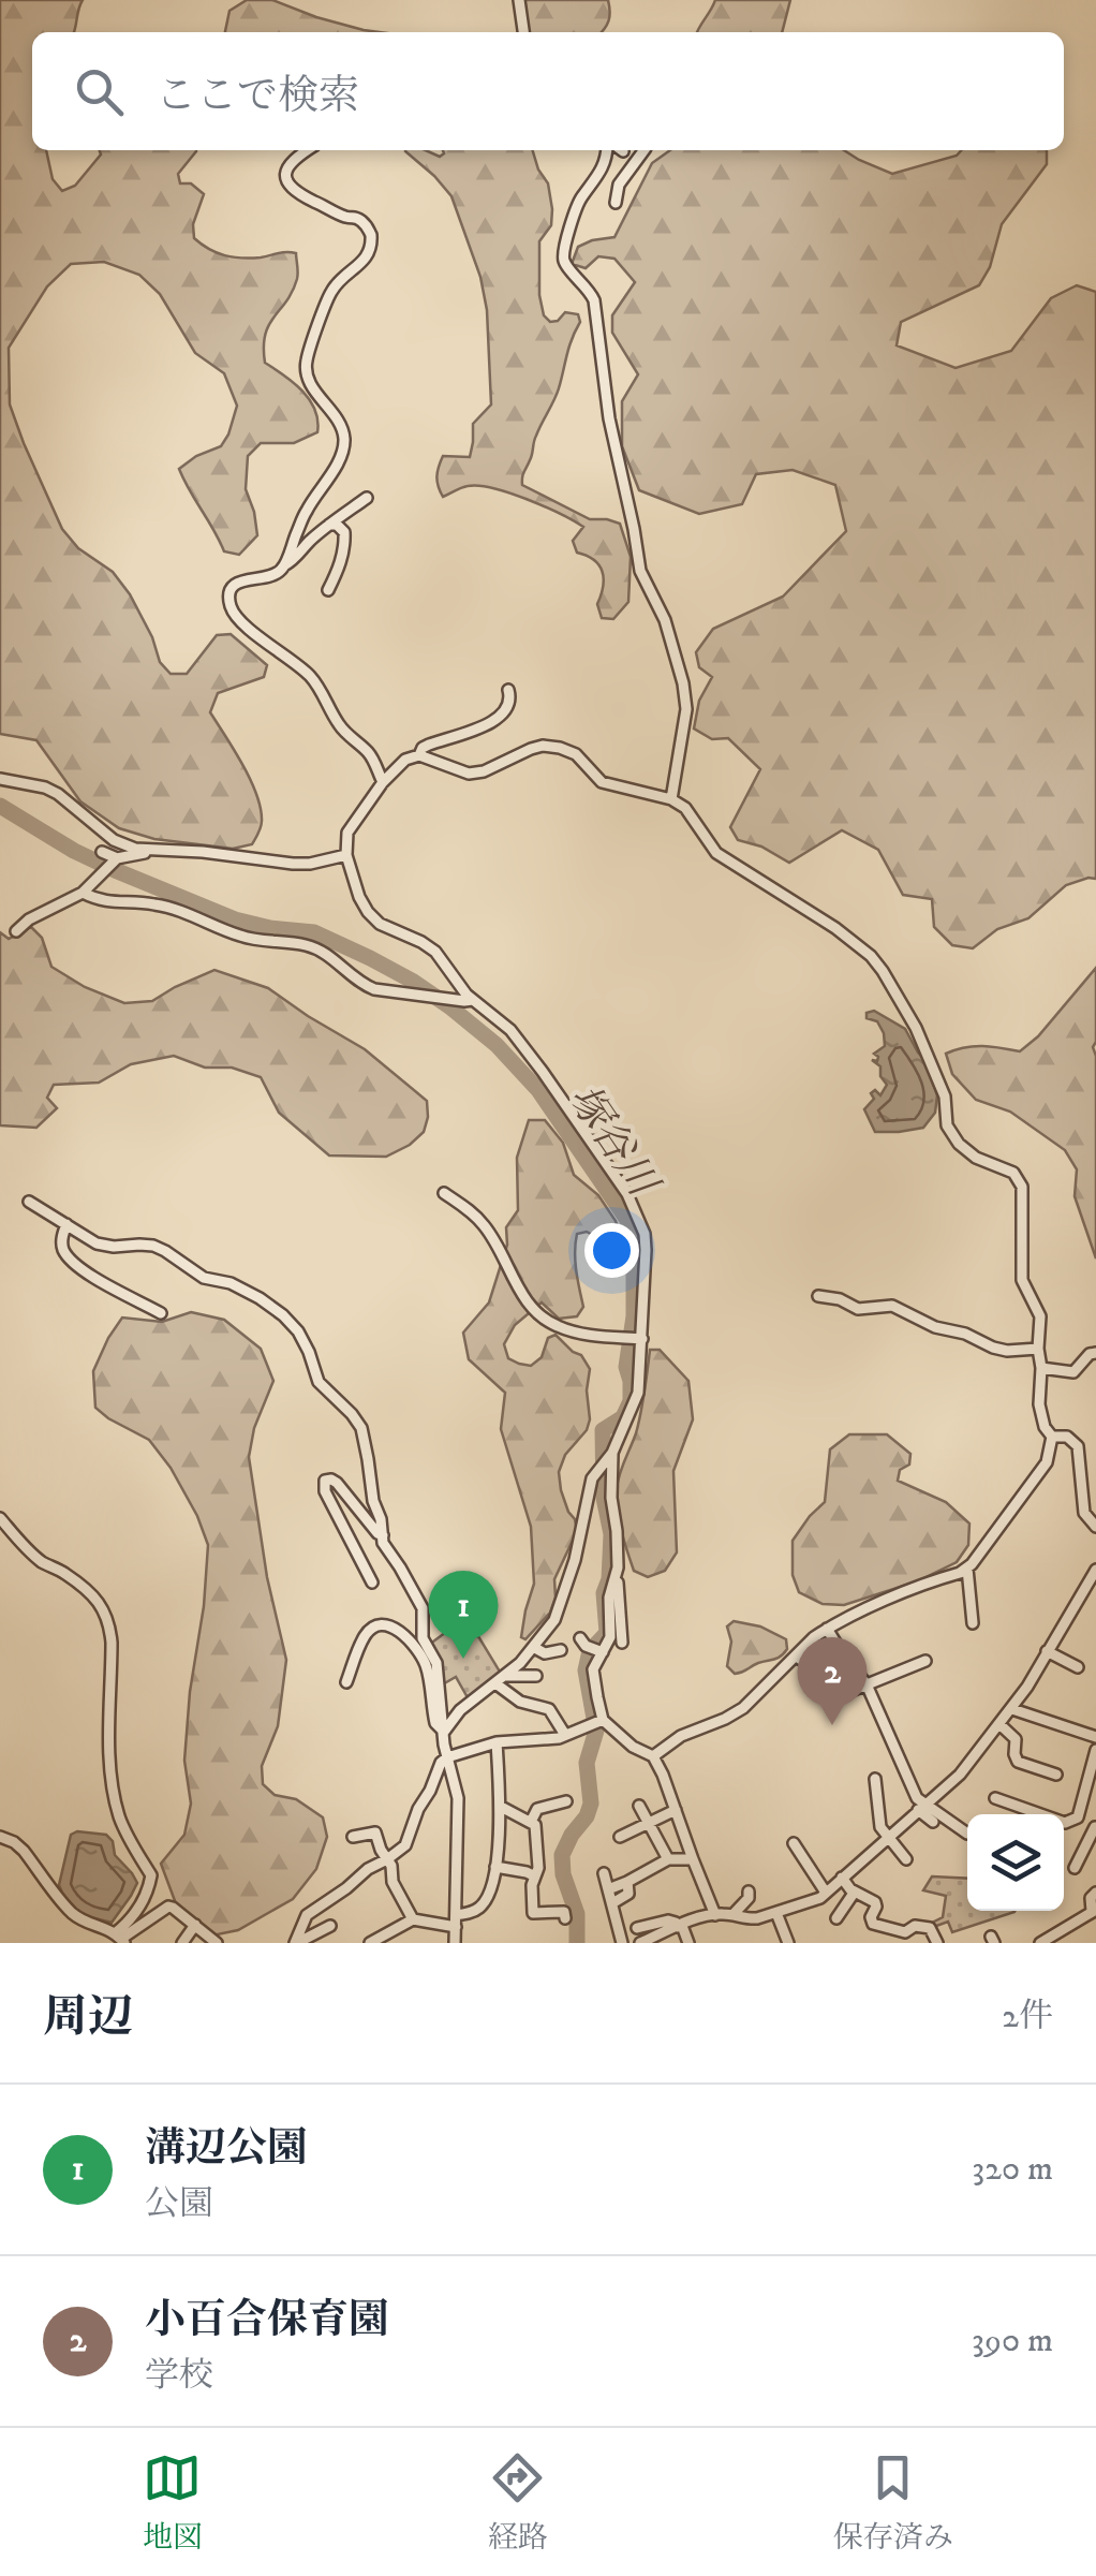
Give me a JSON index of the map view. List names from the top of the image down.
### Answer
{
  "water": ["塚谷川"],
  "page": {
    "search": "ここで検索",
    "pins": ["1", "2"],
    "heading": ["周辺", "2件"],
    "list": [
      {
        "mark": "1",
        "name": "溝辺公園",
        "note": "公園",
        "value": "320 m"
      },
      {
        "mark": "2",
        "name": "小百合保育園",
        "note": "学校",
        "value": "390 m"
      }
    ],
    "nav": ["地図", "経路", "保存済み"]
  }
}
